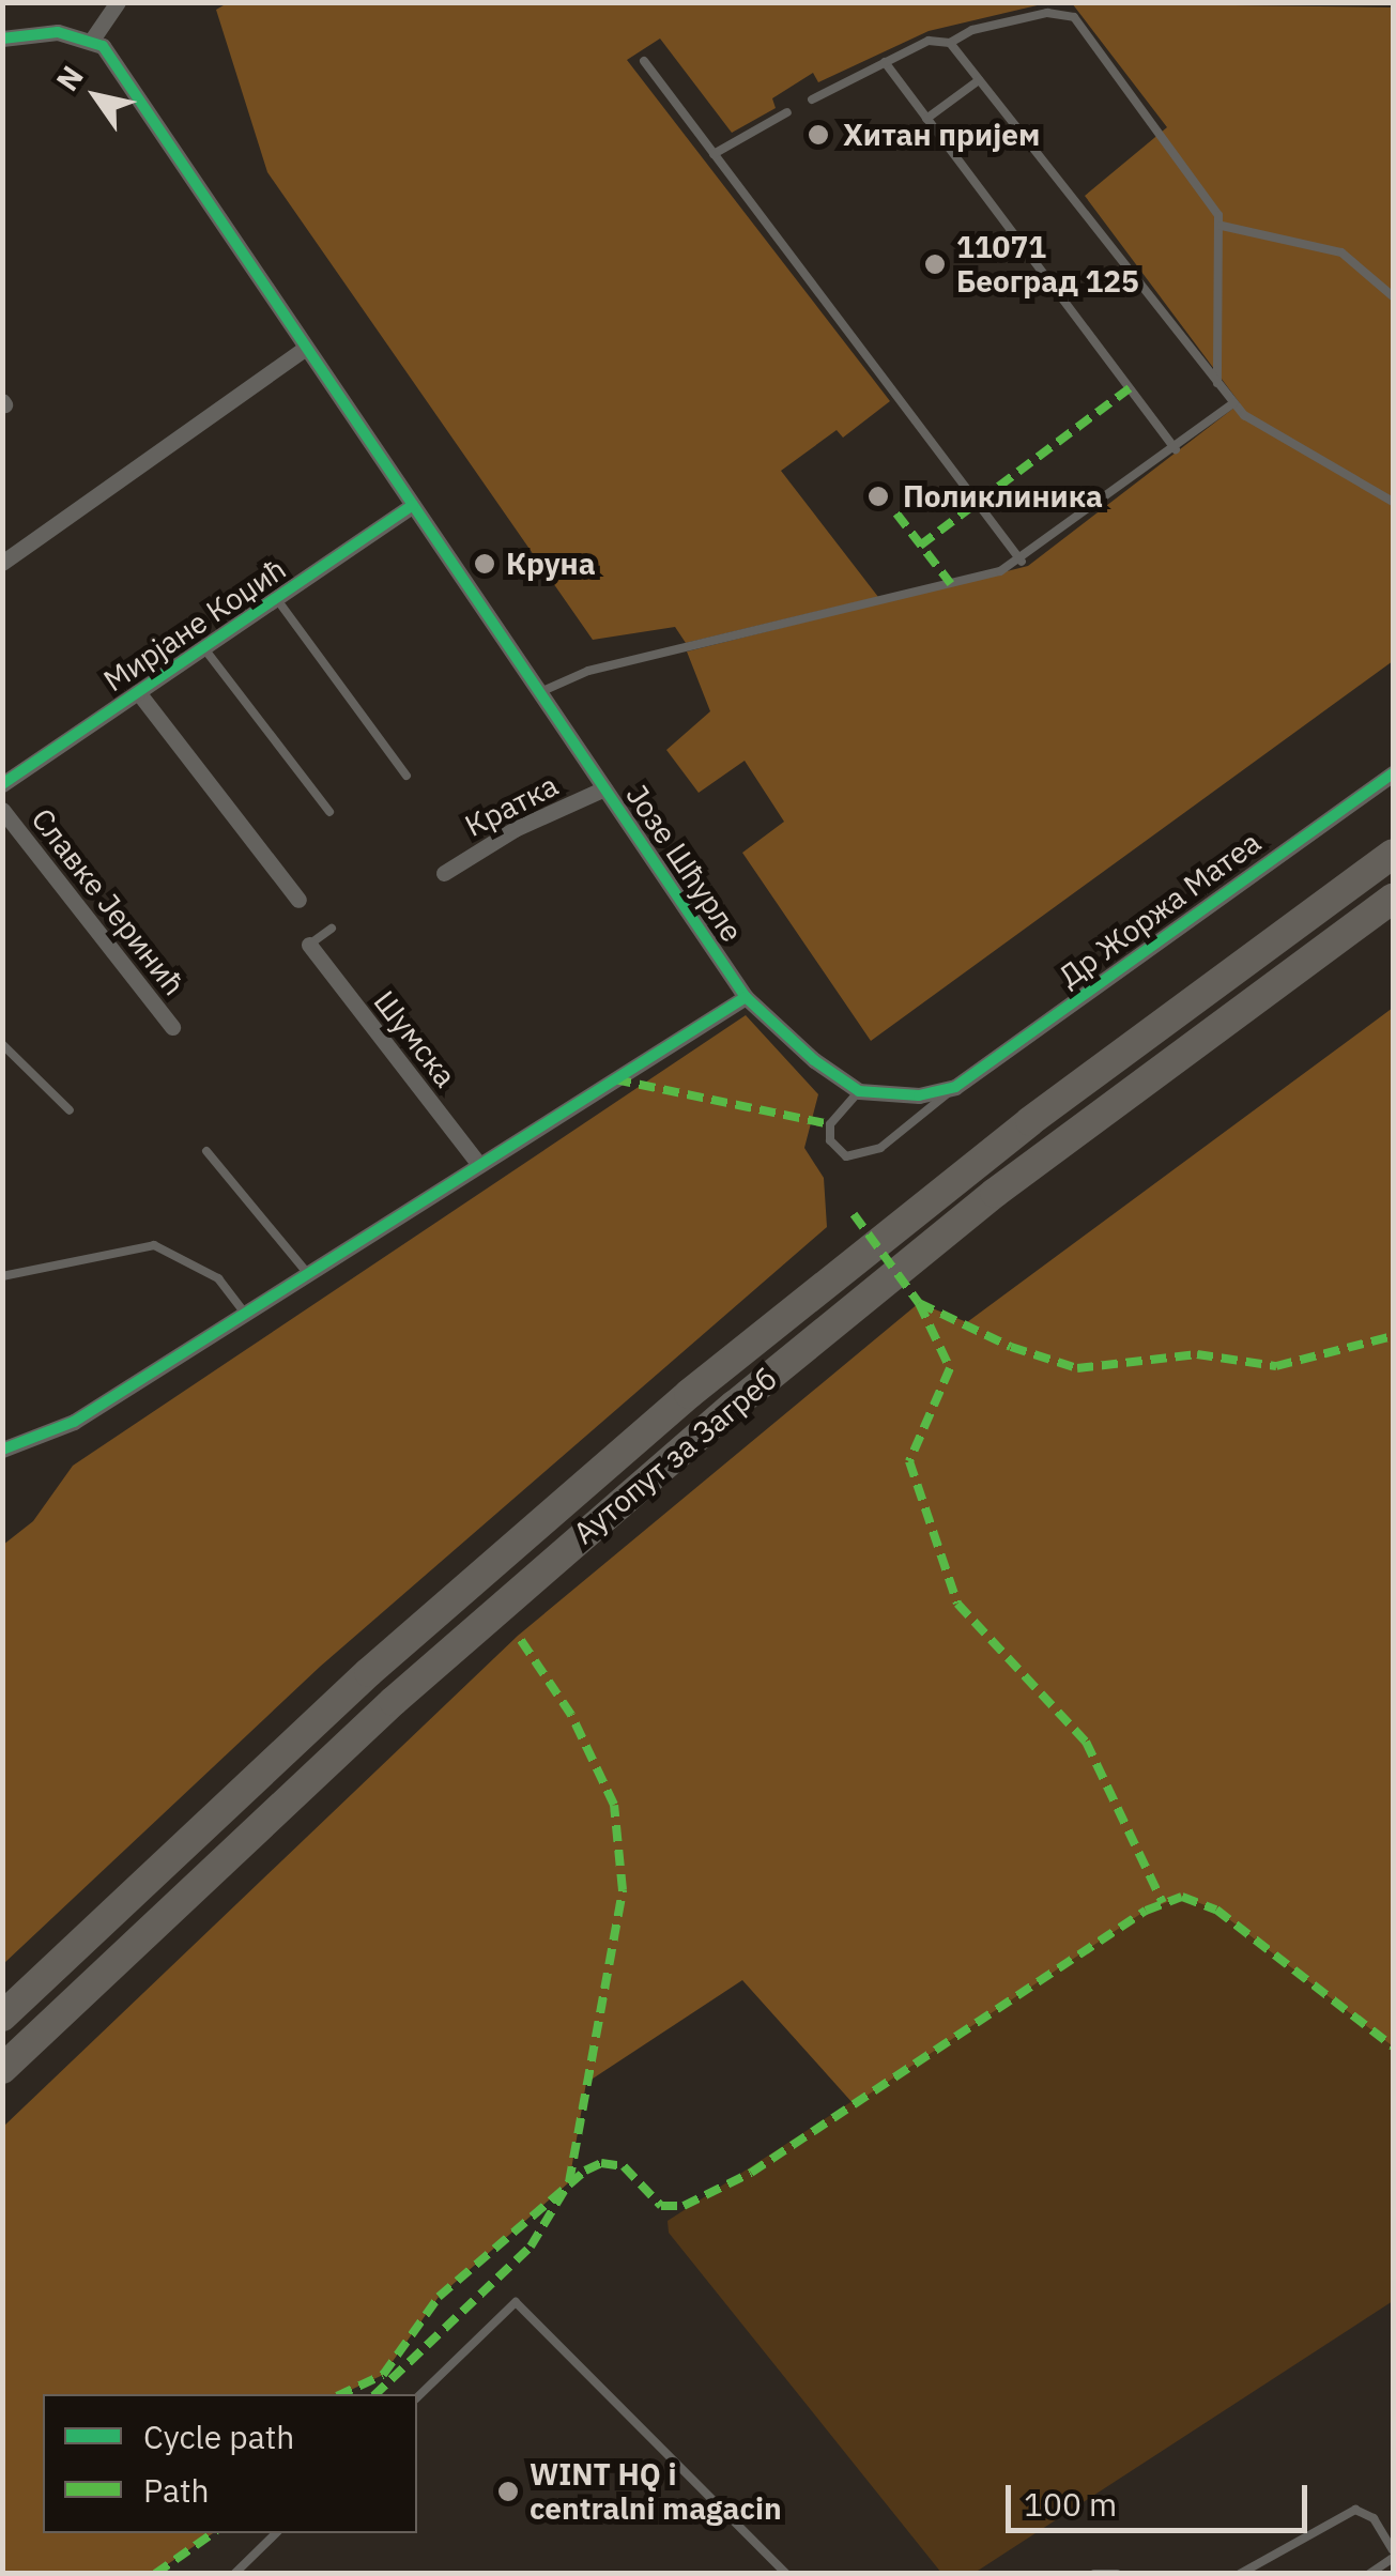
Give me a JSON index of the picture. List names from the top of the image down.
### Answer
{
  "streets": {
    "highway": ["Аутопут за Загреб"],
    "street": [
      "Мирјане Коџић",
      "Кратка",
      "Јозе Шћурле",
      "Славке Јеринић",
      "Др Жоржа Матеа",
      "Шумска"
    ]
  },
  "crossings": [
    ["Мирјане Коџић", "Јозе Шћурле"],
    ["Кратка", "Јозе Шћурле"]
  ],
  "places": [
    "Хитан пријем",
    "11071 Београд 125",
    "Поликлиника",
    "Круна",
    "WINT HQ i centralni magacin"
  ],
  "legend": ["Cycle path", "Path"],
  "scale_bar": "100 m",
  "north": "top left"
}
